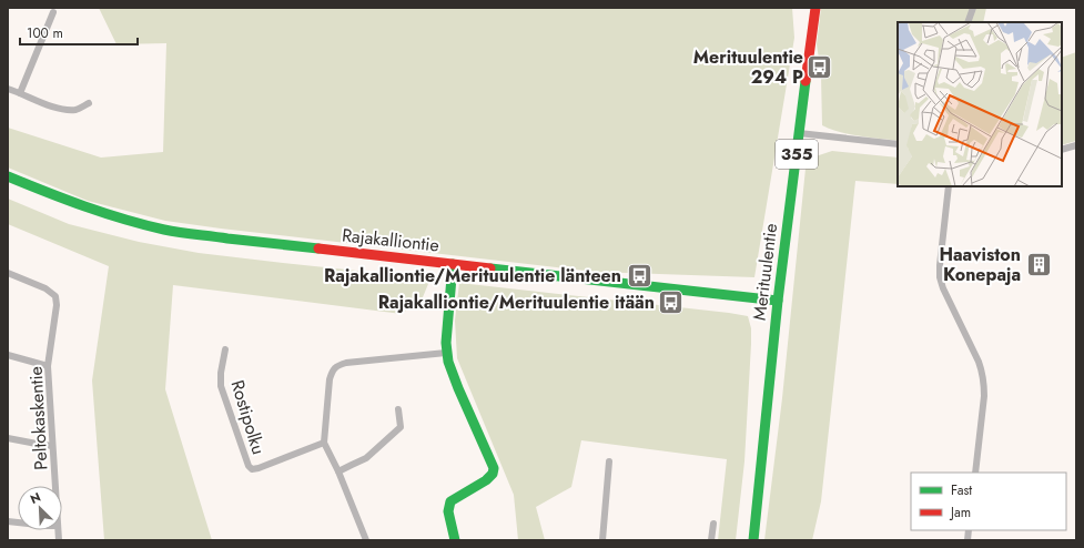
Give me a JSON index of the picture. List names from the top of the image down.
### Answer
{
  "streets": {
    "street": [
      "355",
      "Rajakalliontie",
      "Merituulentie",
      "Rostipolku",
      "Peltokaskentie"
    ]
  },
  "crossings": [
    ["Rajakalliontie", "Merituulentie"]
  ],
  "places": {
    "bus stop": ["Merituulentie 294 P", "Rajakalliontie/Merituulentie länteen", "Rajakalliontie/Merituulentie itään"],
    "building": ["Haaviston Konepaja"]
  },
  "legend": ["Fast", "Jam"],
  "scale_bar": "100 m",
  "north": "top left"
}
